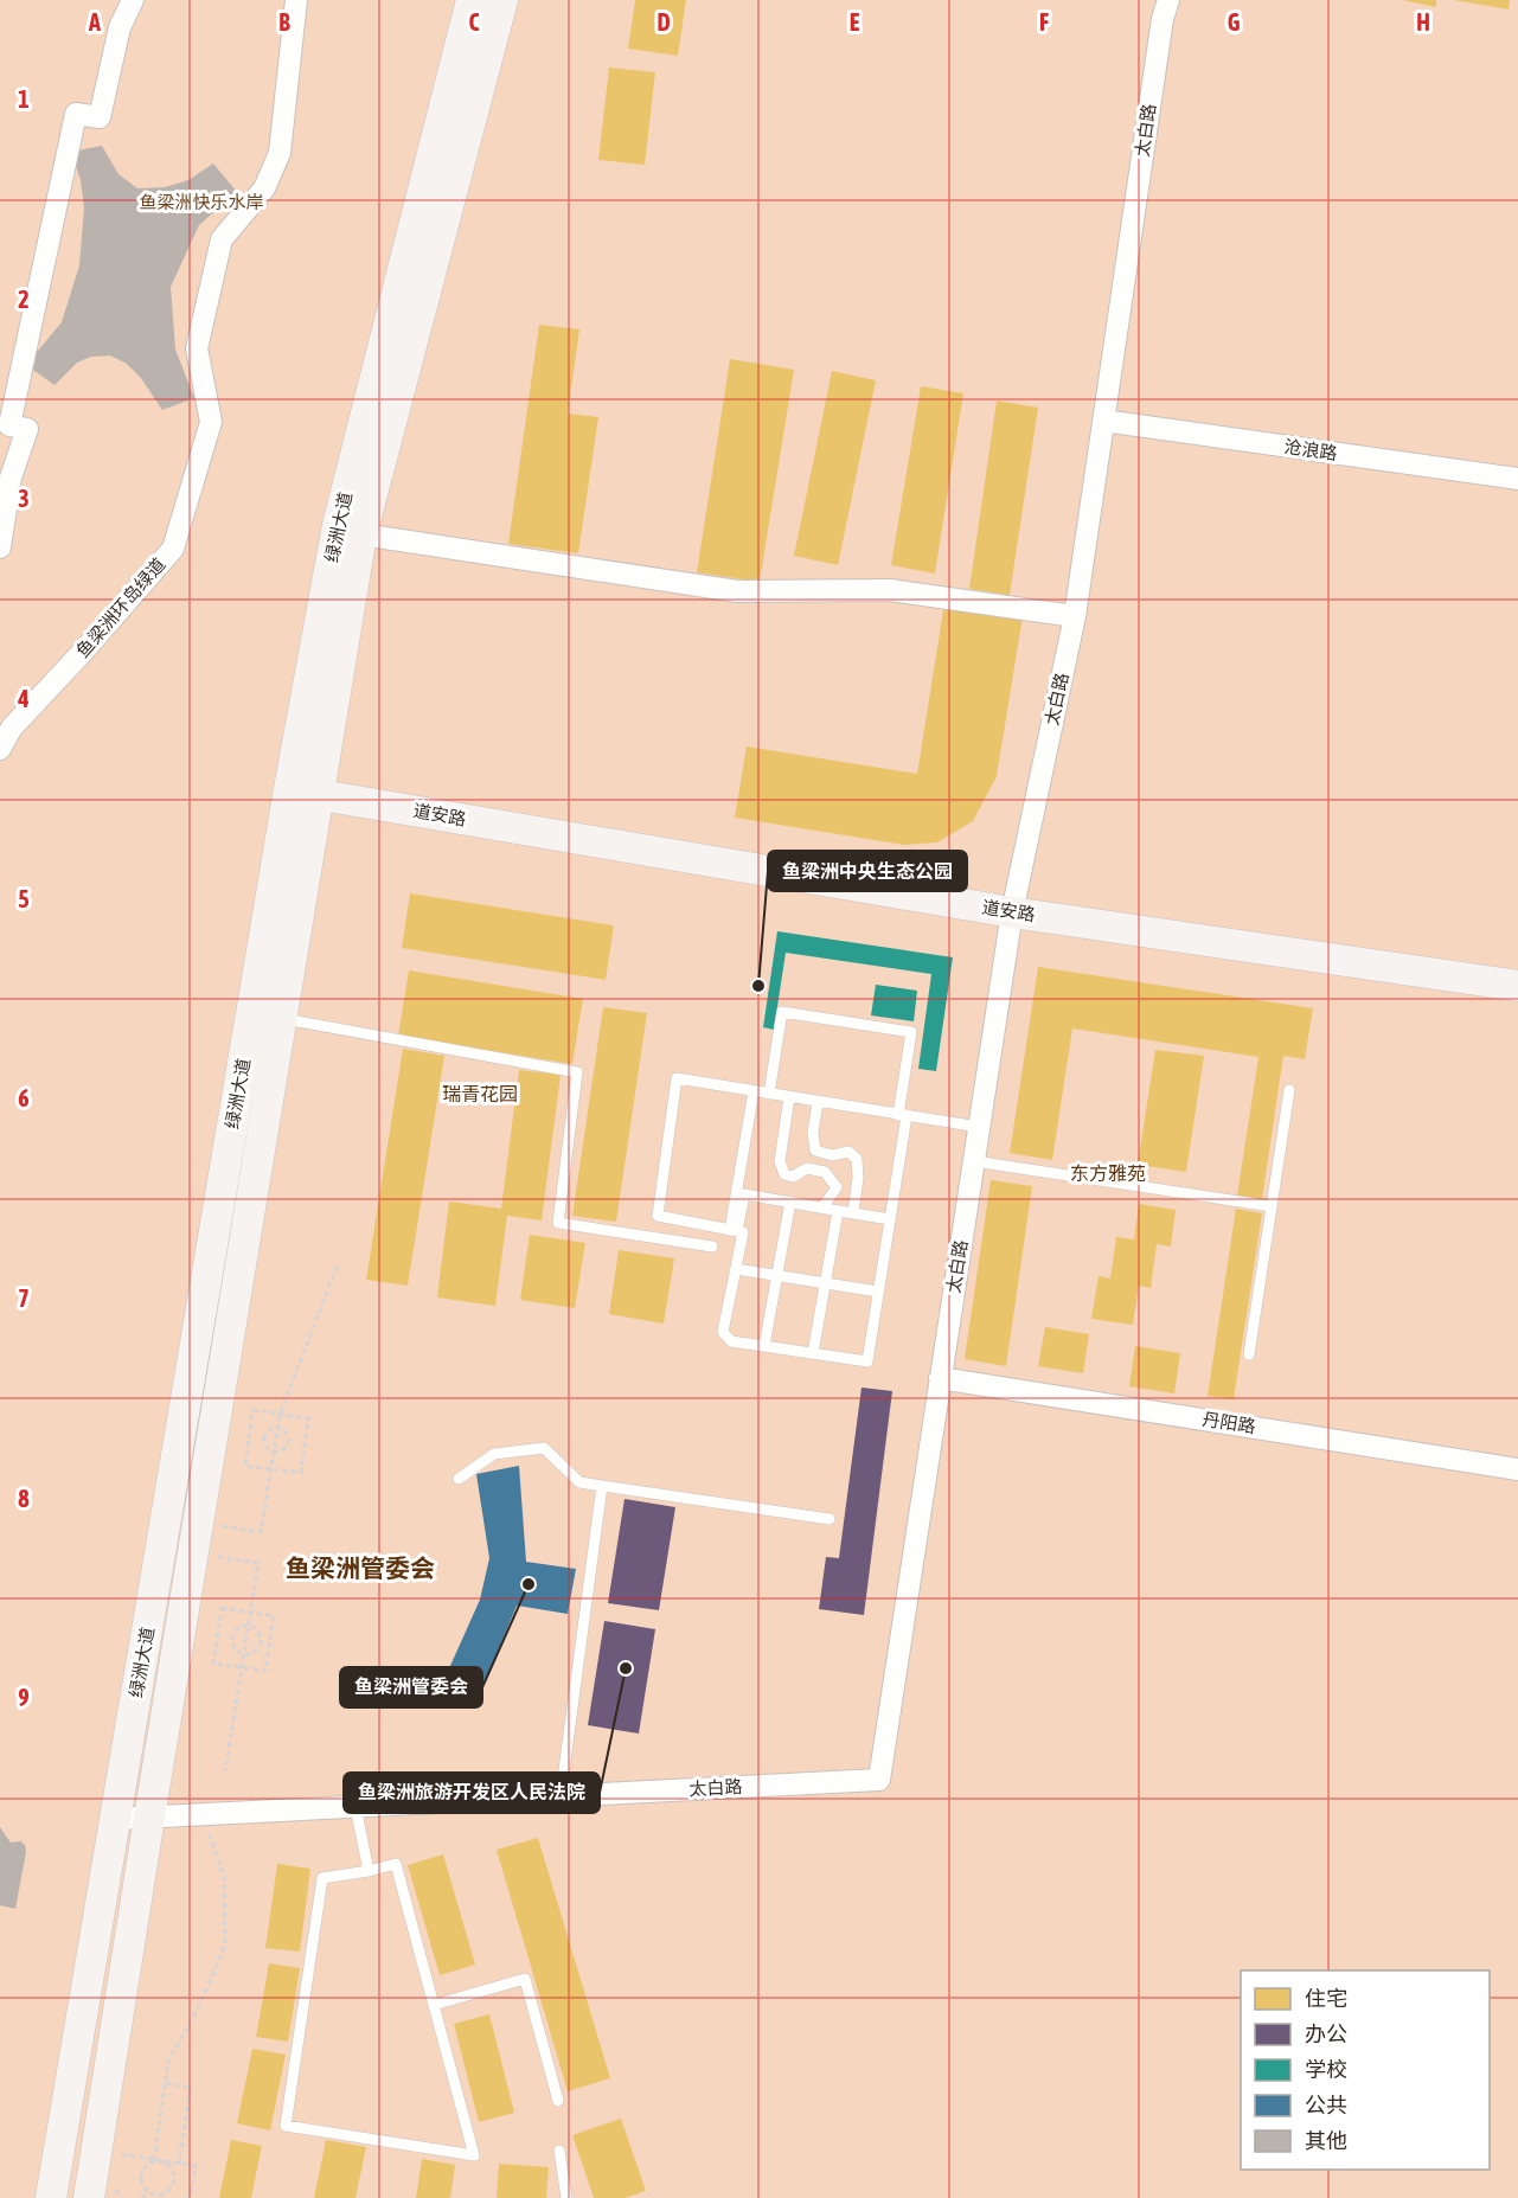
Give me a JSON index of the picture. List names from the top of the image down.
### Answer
{
  "streets": {
    "main road": ["绿洲大道", "道安路"],
    "street": [
      "太白路",
      "沧浪路",
      "鱼梁洲环岛绿道",
      "丹阳路"
    ]
  },
  "crossings": [
    ["太白路", "沧浪路"],
    ["太白路", "绿洲大道"],
    ["太白路", "道安路"],
    ["太白路", "丹阳路"],
    ["绿洲大道", "道安路"]
  ],
  "districts": ["瑞青花园", "东方雅苑", "鱼梁洲管委会"],
  "parks": ["鱼梁洲快乐水岸"],
  "places": ["鱼梁洲中央生态公园", "鱼梁洲管委会", "鱼梁洲旅游开发区人民法院"],
  "legend": [
    "住宅",
    "办公",
    "学校",
    "公共",
    "其他"
  ],
  "grid": {
    "columns": [
      "A",
      "B",
      "C",
      "D",
      "E",
      "F",
      "G",
      "H"
    ],
    "rows": [
      "1",
      "2",
      "3",
      "4",
      "5",
      "6",
      "7",
      "8",
      "9"
    ]
  }
}
